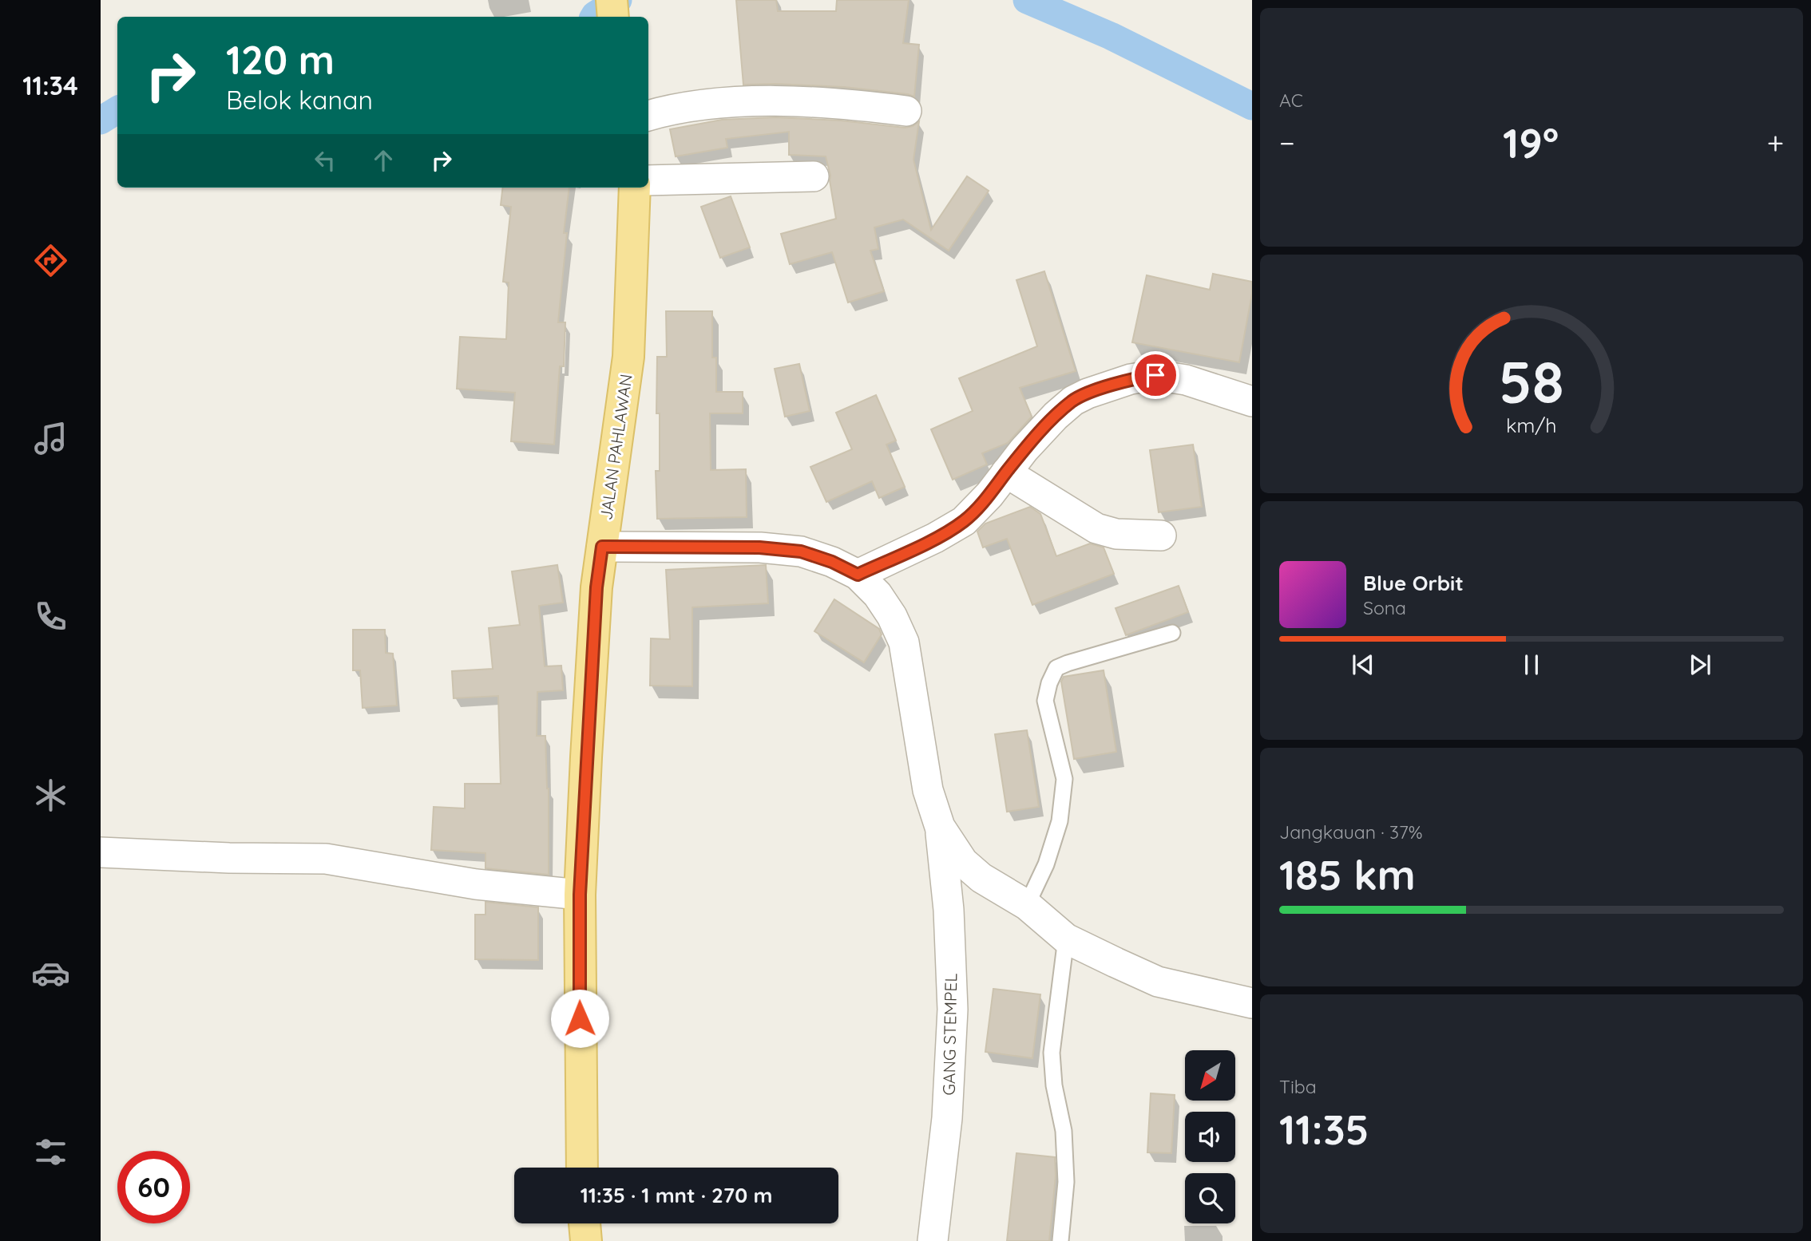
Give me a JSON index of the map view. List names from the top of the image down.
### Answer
{
  "streets": {
    "main road": ["JALAN PAHLAWAN"],
    "street": ["GANG STEMPEL"]
  },
  "north": "bottom left",
  "page": {
    "tabs": "11:34",
    "tile": [
      "AC",
      ["Jangkauan · 37%", "185 km"],
      ["Tiba", "11:35"]
    ],
    "turn": ["120 m", "Belok kanan"],
    "heat": ["−", "19°", "+"],
    "song": ["Blue Orbit", "Sona"],
    "limit": "60",
    "trip": "11:35 · 1 mnt · 270 m",
    "gauge": ["58", "km/h"]
  }
}
